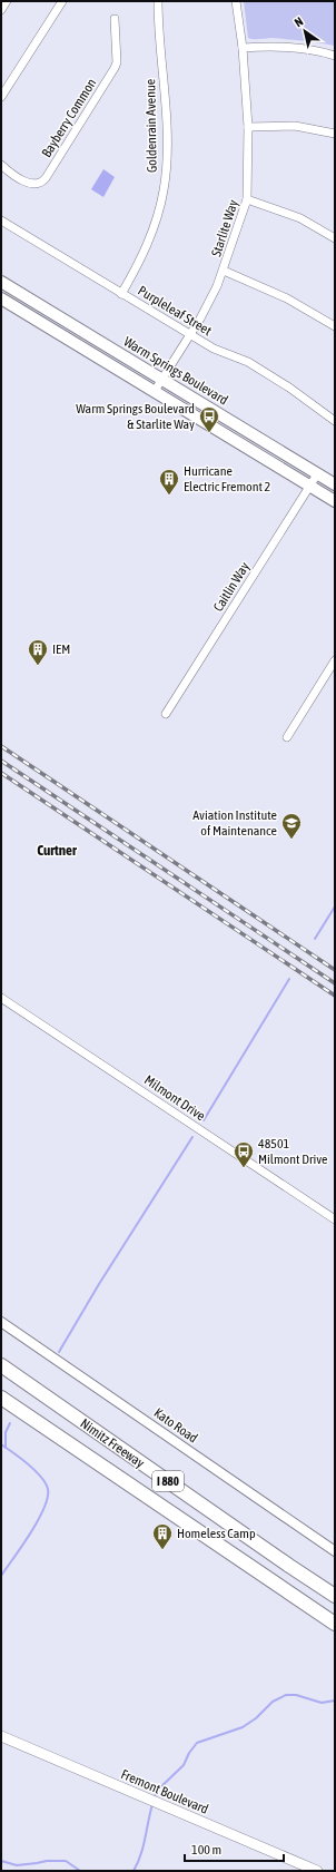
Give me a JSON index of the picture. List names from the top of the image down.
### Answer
{
  "streets": {
    "highway": ["Nimitz Freeway", "I 880"],
    "main road": ["Warm Springs Boulevard", "Fremont Boulevard"],
    "street": [
      "Bayberry Common",
      "Goldenrain Avenue",
      "Starlite Way",
      "Purpleleaf Street",
      "Caitlin Way",
      "Milmont Drive",
      "Kato Road"
    ]
  },
  "crossings": [
    ["Goldenrain Avenue", "Purpleleaf Street"],
    ["Starlite Way", "Purpleleaf Street"],
    ["Starlite Way", "Warm Springs Boulevard"],
    ["Warm Springs Boulevard", "Caitlin Way"]
  ],
  "districts": ["Curtner"],
  "places": {
    "bus stop": ["Warm Springs Boulevard & Starlite Way", "48501 Milmont Drive"],
    "building": ["Hurricane Electric Fremont 2", "IEM", "Homeless Camp"],
    "school or university": ["Aviation Institute of Maintenance"]
  },
  "scale_bar": "100 m",
  "north": "top left"
}
